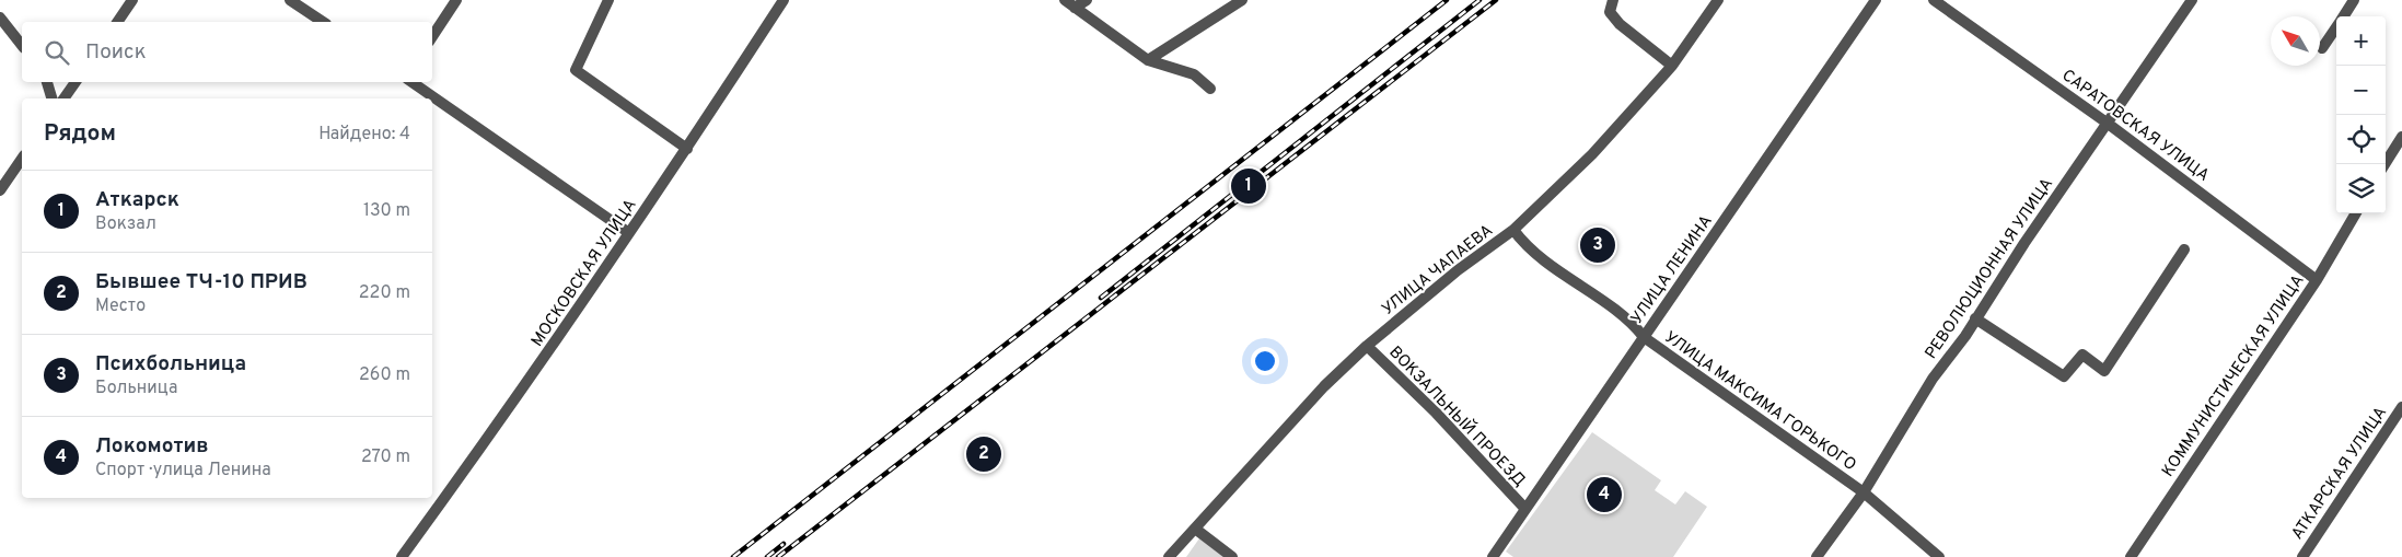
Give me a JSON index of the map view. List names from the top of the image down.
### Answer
{
  "streets": {
    "street": [
      "САРАТОВСКАЯ УЛИЦА",
      "РЕВОЛЮЦИОННАЯ УЛИЦА",
      "УЛИЦА ЧАПАЕВА",
      "УЛИЦА ЛЕНИНА",
      "МОСКОВСКАЯ УЛИЦА",
      "КОММУНИСТИЧЕСКАЯ УЛИЦА",
      "УЛИЦА МАКСИМА ГОРЬКОГО",
      "ВОКЗАЛЬНЫЙ ПРОЕЗД",
      "АТКАРСКАЯ УЛИЦА"
    ]
  },
  "crossings": [
    ["САРАТОВСКАЯ УЛИЦА", "РЕВОЛЮЦИОННАЯ УЛИЦА"],
    ["САРАТОВСКАЯ УЛИЦА", "КОММУНИСТИЧЕСКАЯ УЛИЦА"],
    ["РЕВОЛЮЦИОННАЯ УЛИЦА", "УЛИЦА МАКСИМА ГОРЬКОГО"],
    ["УЛИЦА ЧАПАЕВА", "УЛИЦА МАКСИМА ГОРЬКОГО"],
    ["УЛИЦА ЧАПАЕВА", "ВОКЗАЛЬНЫЙ ПРОЕЗД"],
    ["УЛИЦА ЛЕНИНА", "УЛИЦА МАКСИМА ГОРЬКОГО"],
    ["УЛИЦА ЛЕНИНА", "ВОКЗАЛЬНЫЙ ПРОЕЗД"]
  ],
  "north": "top left",
  "page": {
    "map_buttons": ["+", "−"],
    "search": "Поиск",
    "heading": ["Рядом", "Найдено: 4"],
    "pins": [
      "1",
      "3",
      "2",
      "4"
    ],
    "list": [
      {
        "mark": "1",
        "name": "Аткарск",
        "note": "Вокзал",
        "value": "130 m"
      },
      {
        "mark": "2",
        "name": "Бывшее ТЧ-10 ПРИВ",
        "note": "Место",
        "value": "220 m"
      },
      {
        "mark": "3",
        "name": "Психбольница",
        "note": "Больница",
        "value": "260 m"
      },
      {
        "mark": "4",
        "name": "Локомотив",
        "note": "Спорт · улица Ленина",
        "value": "270 m"
      }
    ]
  }
}
